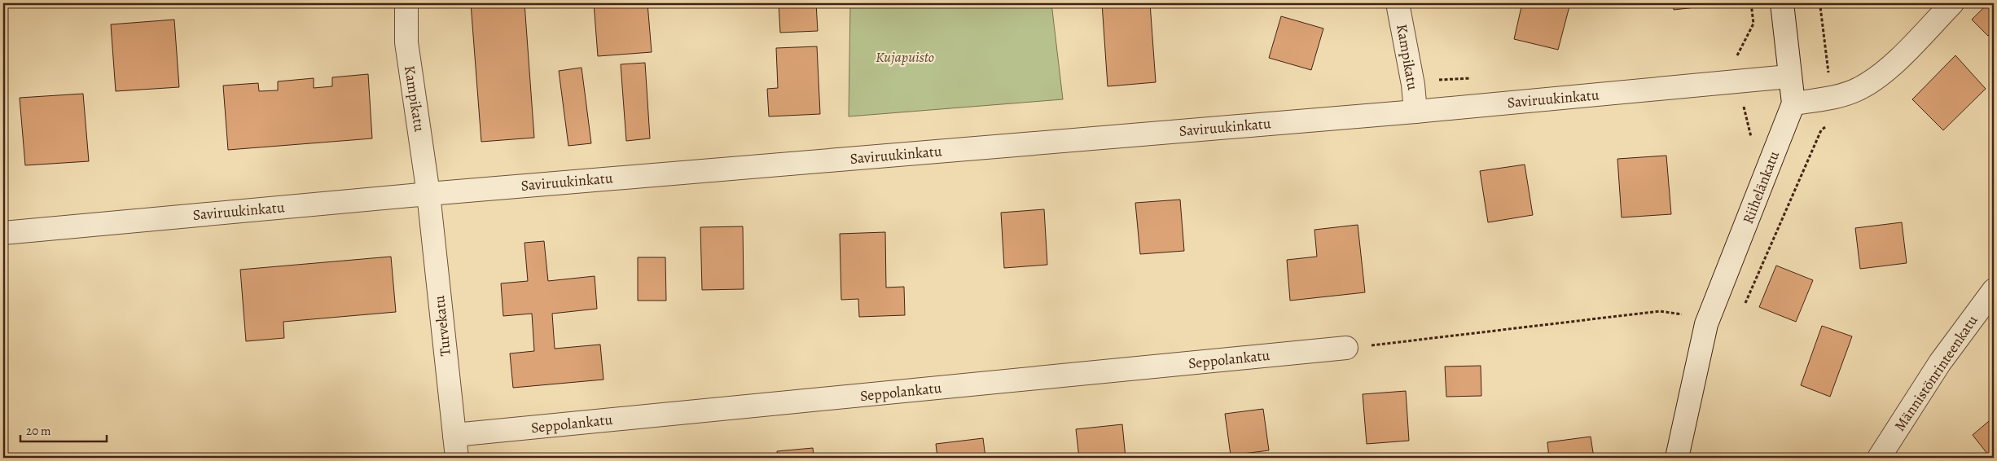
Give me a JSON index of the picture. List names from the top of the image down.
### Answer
{
  "streets": {
    "street": [
      "Kampikatu",
      "Saviruukinkatu",
      "Riihelänkatu",
      "Turvekatu",
      "Seppolankatu",
      "Männistönrinteenkatu"
    ]
  },
  "crossings": [
    ["Kampikatu", "Saviruukinkatu"],
    ["Kampikatu", "Turvekatu"],
    ["Saviruukinkatu", "Turvekatu"],
    ["Turvekatu", "Seppolankatu"]
  ],
  "parks": ["Kujapuisto"],
  "scale_bar": "20 m"
}
